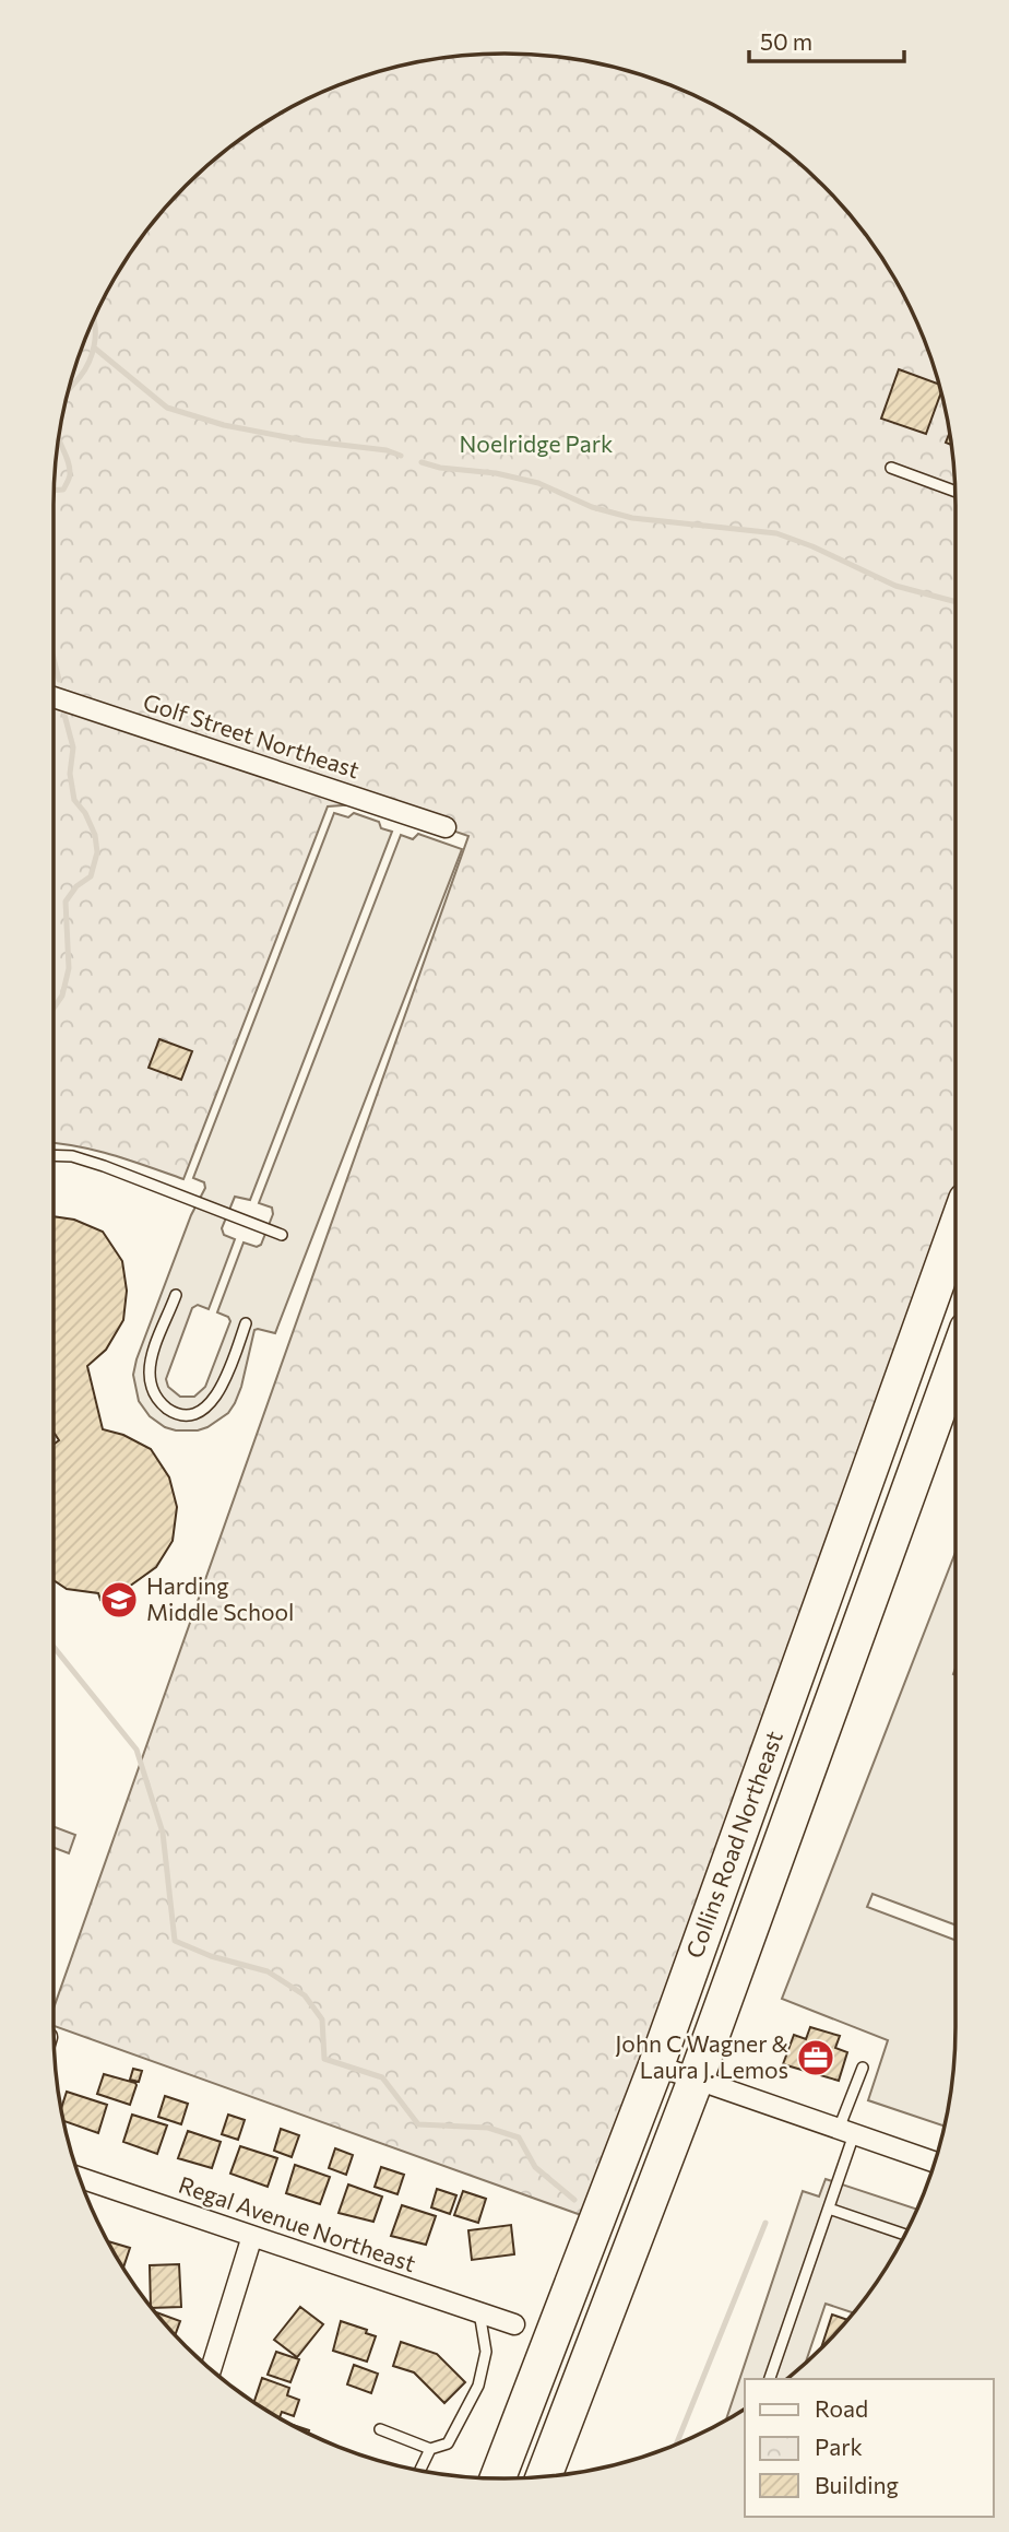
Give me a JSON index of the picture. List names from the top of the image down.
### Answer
{
  "streets": {
    "highway": ["Collins Road Northeast"],
    "street": ["Golf Street Northeast", "Regal Avenue Northeast"]
  },
  "parks": ["Noelridge Park"],
  "places": {
    "school or university": ["Harding Middle School"],
    "office": ["John C Wagner & Laura J. Lemos"]
  },
  "legend": ["Road", "Park", "Building"],
  "scale_bar": "50 m"
}
